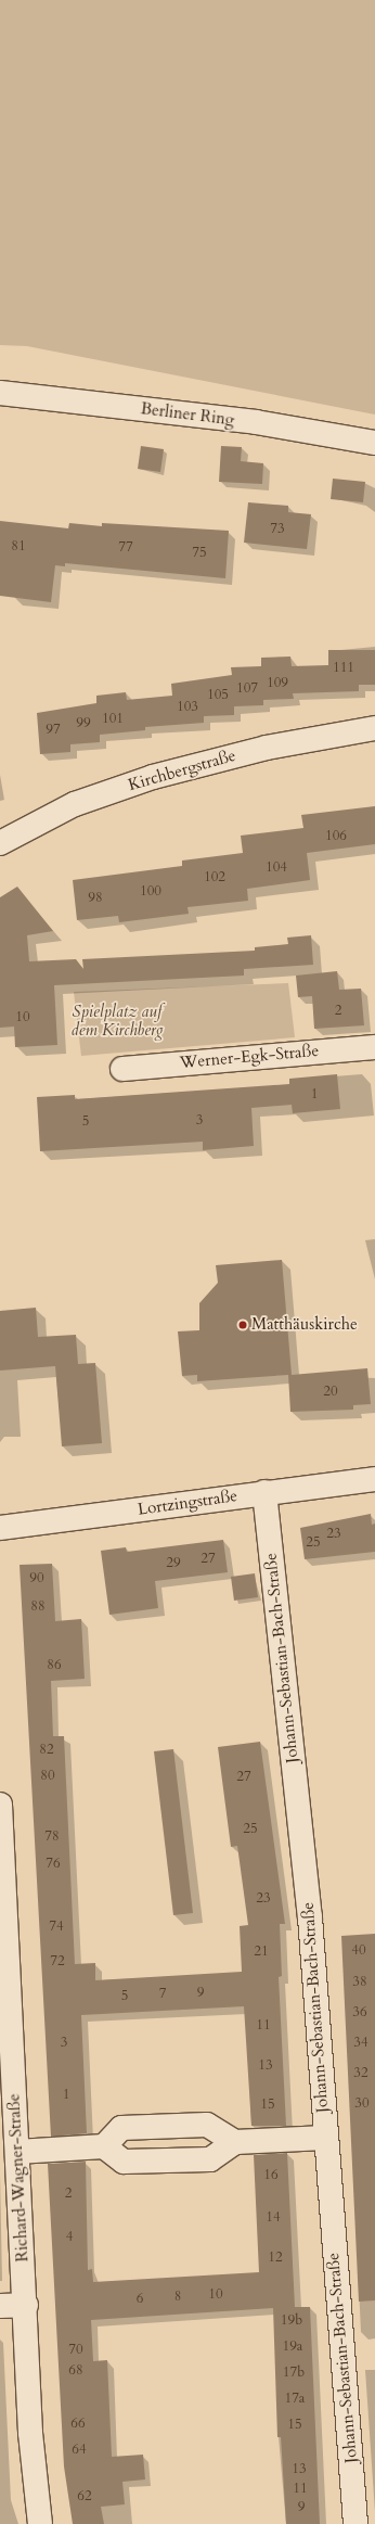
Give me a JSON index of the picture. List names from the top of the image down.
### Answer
{
  "streets": {
    "street": [
      "Berliner Ring",
      "Kirchbergstraße",
      "Werner-Egk-Straße",
      "Lortzingstraße",
      "Johann-Sebastian-Bach-Straße",
      "Richard-Wagner-Straße"
    ]
  },
  "crossings": [
    ["Lortzingstraße", "Johann-Sebastian-Bach-Straße"]
  ],
  "parks": ["Spielplatz auf dem Kirchberg"],
  "places": ["Matthäuskirche"],
  "house_numbers": [
    "73",
    "81",
    "77",
    "75",
    "111",
    "109",
    "107",
    "105",
    "103",
    "101",
    "99",
    "97",
    "106",
    "104",
    "102",
    "100",
    "98",
    "2",
    "10",
    "1",
    "3",
    "5",
    "20",
    "23",
    "25",
    "27",
    "29",
    "90",
    "88",
    "86",
    "82",
    "80",
    "27",
    "25",
    "78",
    "76",
    "23",
    "74",
    "40",
    "21",
    "72",
    "38",
    "9",
    "7",
    "5",
    "36",
    "11",
    "3",
    "34",
    "13",
    "32",
    "1",
    "30",
    "15",
    "16",
    "2",
    "14",
    "4",
    "12",
    "10",
    "8",
    "6",
    "19b",
    "19a",
    "70",
    "68",
    "17b",
    "17a",
    "66",
    "15",
    "64",
    "13",
    "11",
    "62",
    "9"
  ]
}
